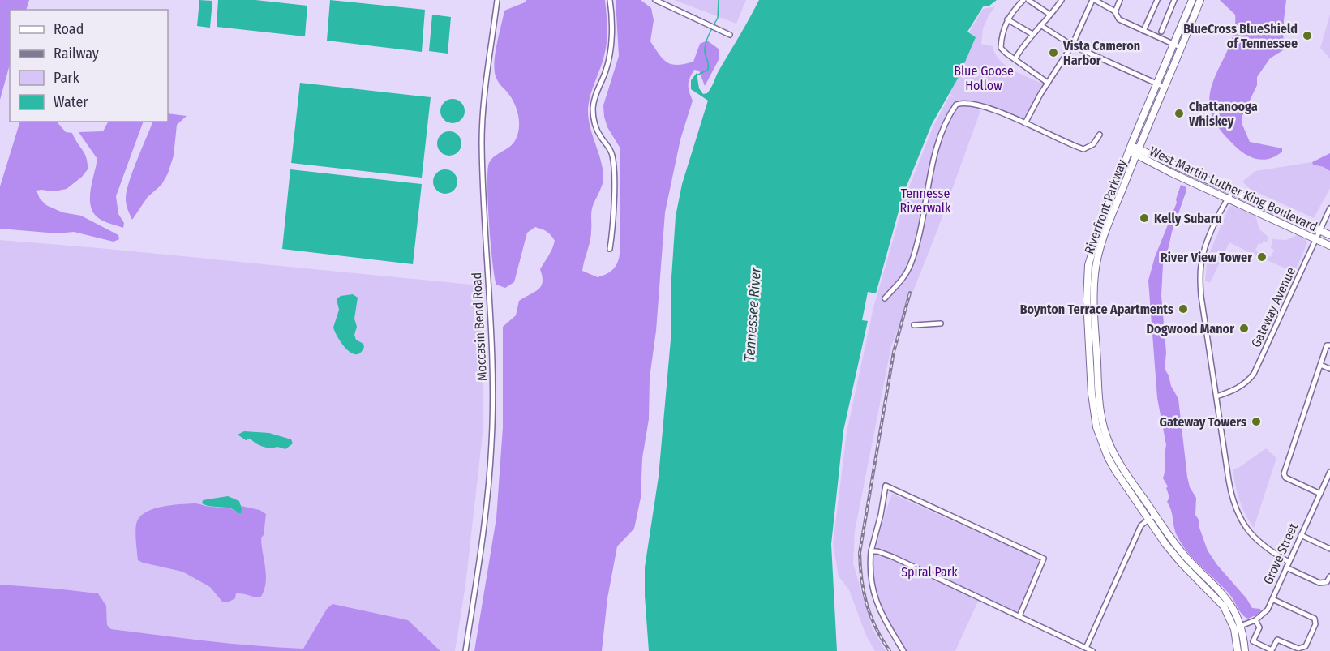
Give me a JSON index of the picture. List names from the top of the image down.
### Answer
{
  "streets": {
    "main road": ["West Martin Luther King Boulevard", "Riverfront Parkway"],
    "street": ["Gateway Avenue", "Moccasin Bend Road", "Grove Street"]
  },
  "crossings": [
    ["West Martin Luther King Boulevard", "Riverfront Parkway"],
    ["West Martin Luther King Boulevard", "Gateway Avenue"],
    ["Riverfront Parkway", "Grove Street"]
  ],
  "water": ["Tennessee River"],
  "parks": ["Blue Goose Hollow", "Tennesse Riverwalk", "Spiral Park"],
  "places": [
    "BlueCross BlueShield of Tennessee",
    "Vista Cameron Harbor",
    "Chattanooga Whiskey",
    "Kelly Subaru",
    "River View Tower",
    "Boynton Terrace Apartments",
    "Dogwood Manor",
    "Gateway Towers"
  ],
  "legend": [
    "Road",
    "Railway",
    "Park",
    "Water"
  ]
}
